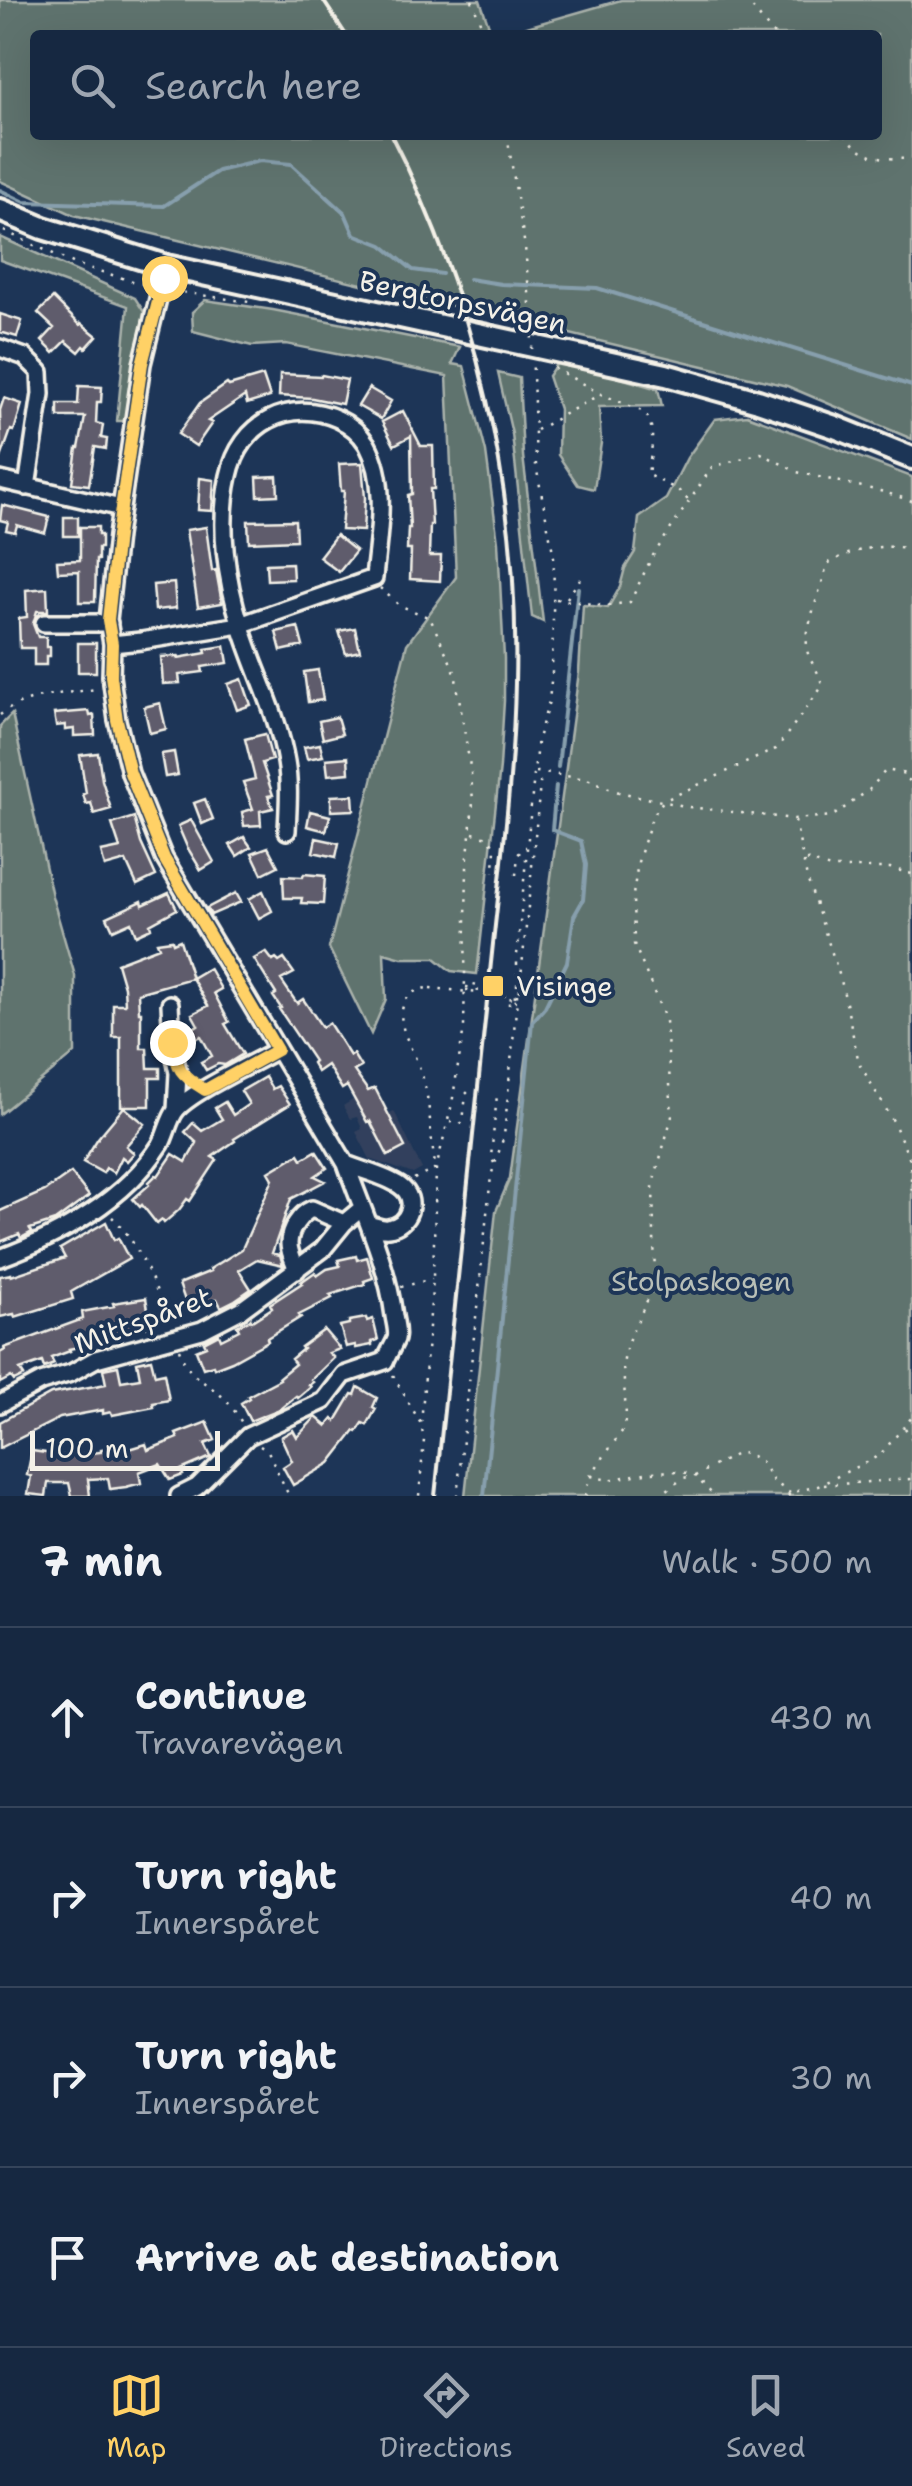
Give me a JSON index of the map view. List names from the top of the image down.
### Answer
{
  "streets": {
    "main road": ["Bergtorpsvägen"],
    "street": ["Mittspåret"]
  },
  "parks": ["Stolpaskogen"],
  "places": {
    "transit": ["Visinge"]
  },
  "scale_bar": "100 m",
  "page": {
    "search": "Search here",
    "scale": "100 m",
    "heading": ["7 min", "Walk · 500 m"],
    "list": [
      ["Continue", "Travarevägen", "430 m"],
      ["Turn right", "Innerspåret", "40 m"],
      ["Turn right", "Innerspåret", "30 m"],
      "Arrive at destination"
    ],
    "nav": ["Map", "Directions", "Saved"]
  }
}
